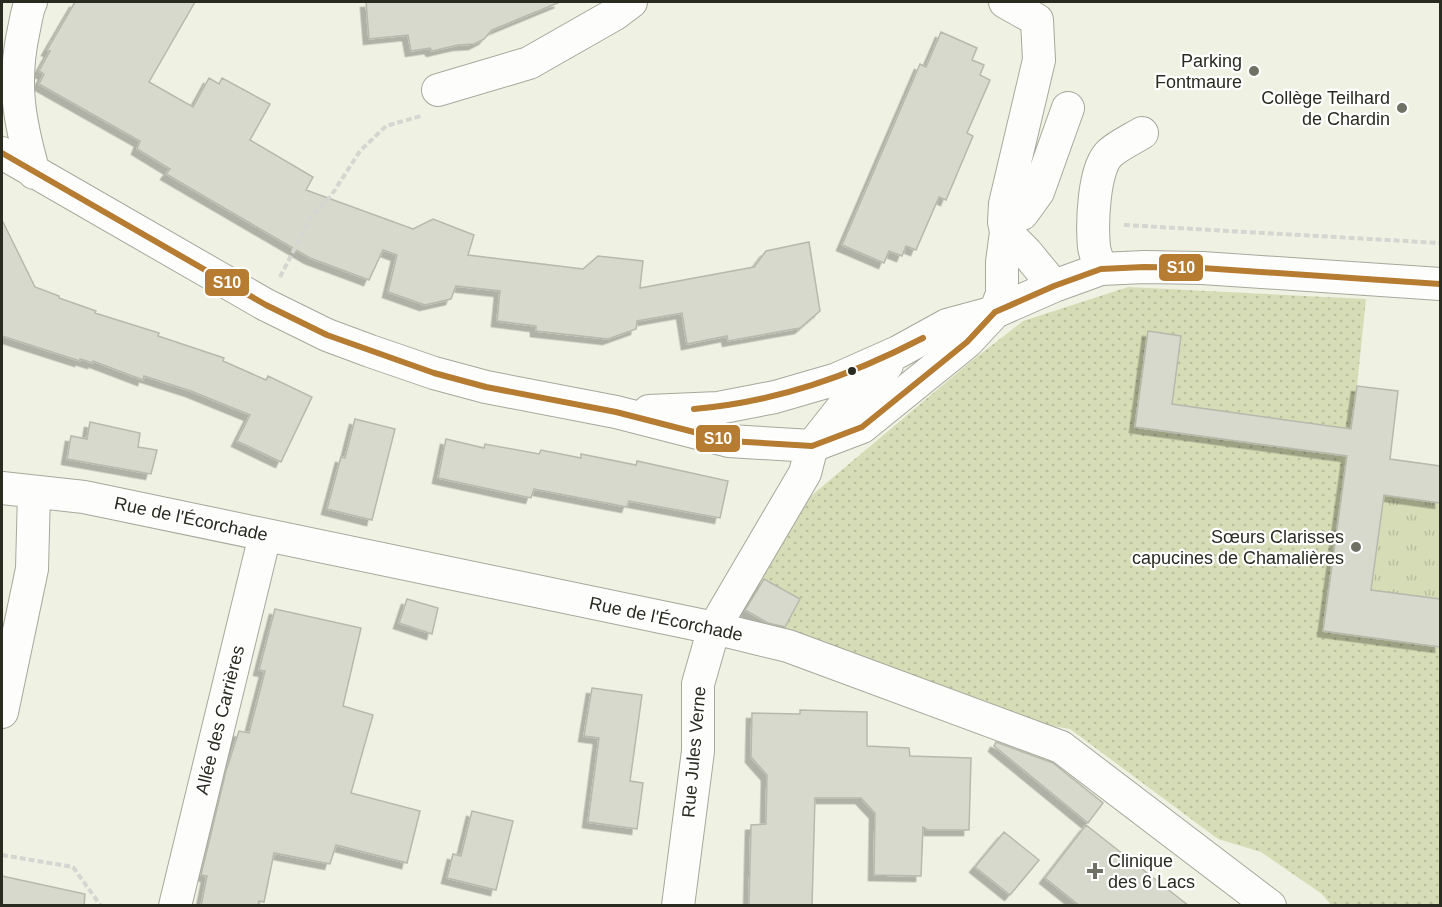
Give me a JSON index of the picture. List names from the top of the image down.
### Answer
{
  "streets": {
    "street": ["Rue de l'Écorchade", "Allée des Carrières", "Rue Jules Verne"]
  },
  "crossings": [
    ["Rue de l'Écorchade", "Allée des Carrières"],
    ["Rue de l'Écorchade", "Rue Jules Verne"]
  ],
  "places": {
    "other": ["Parking Fontmaure", "Collège Teilhard de Chardin", "Sœurs Clarisses capucines de Chamalières"],
    "health": ["Clinique des 6 Lacs"]
  },
  "lines": ["transit line S10"]
}
